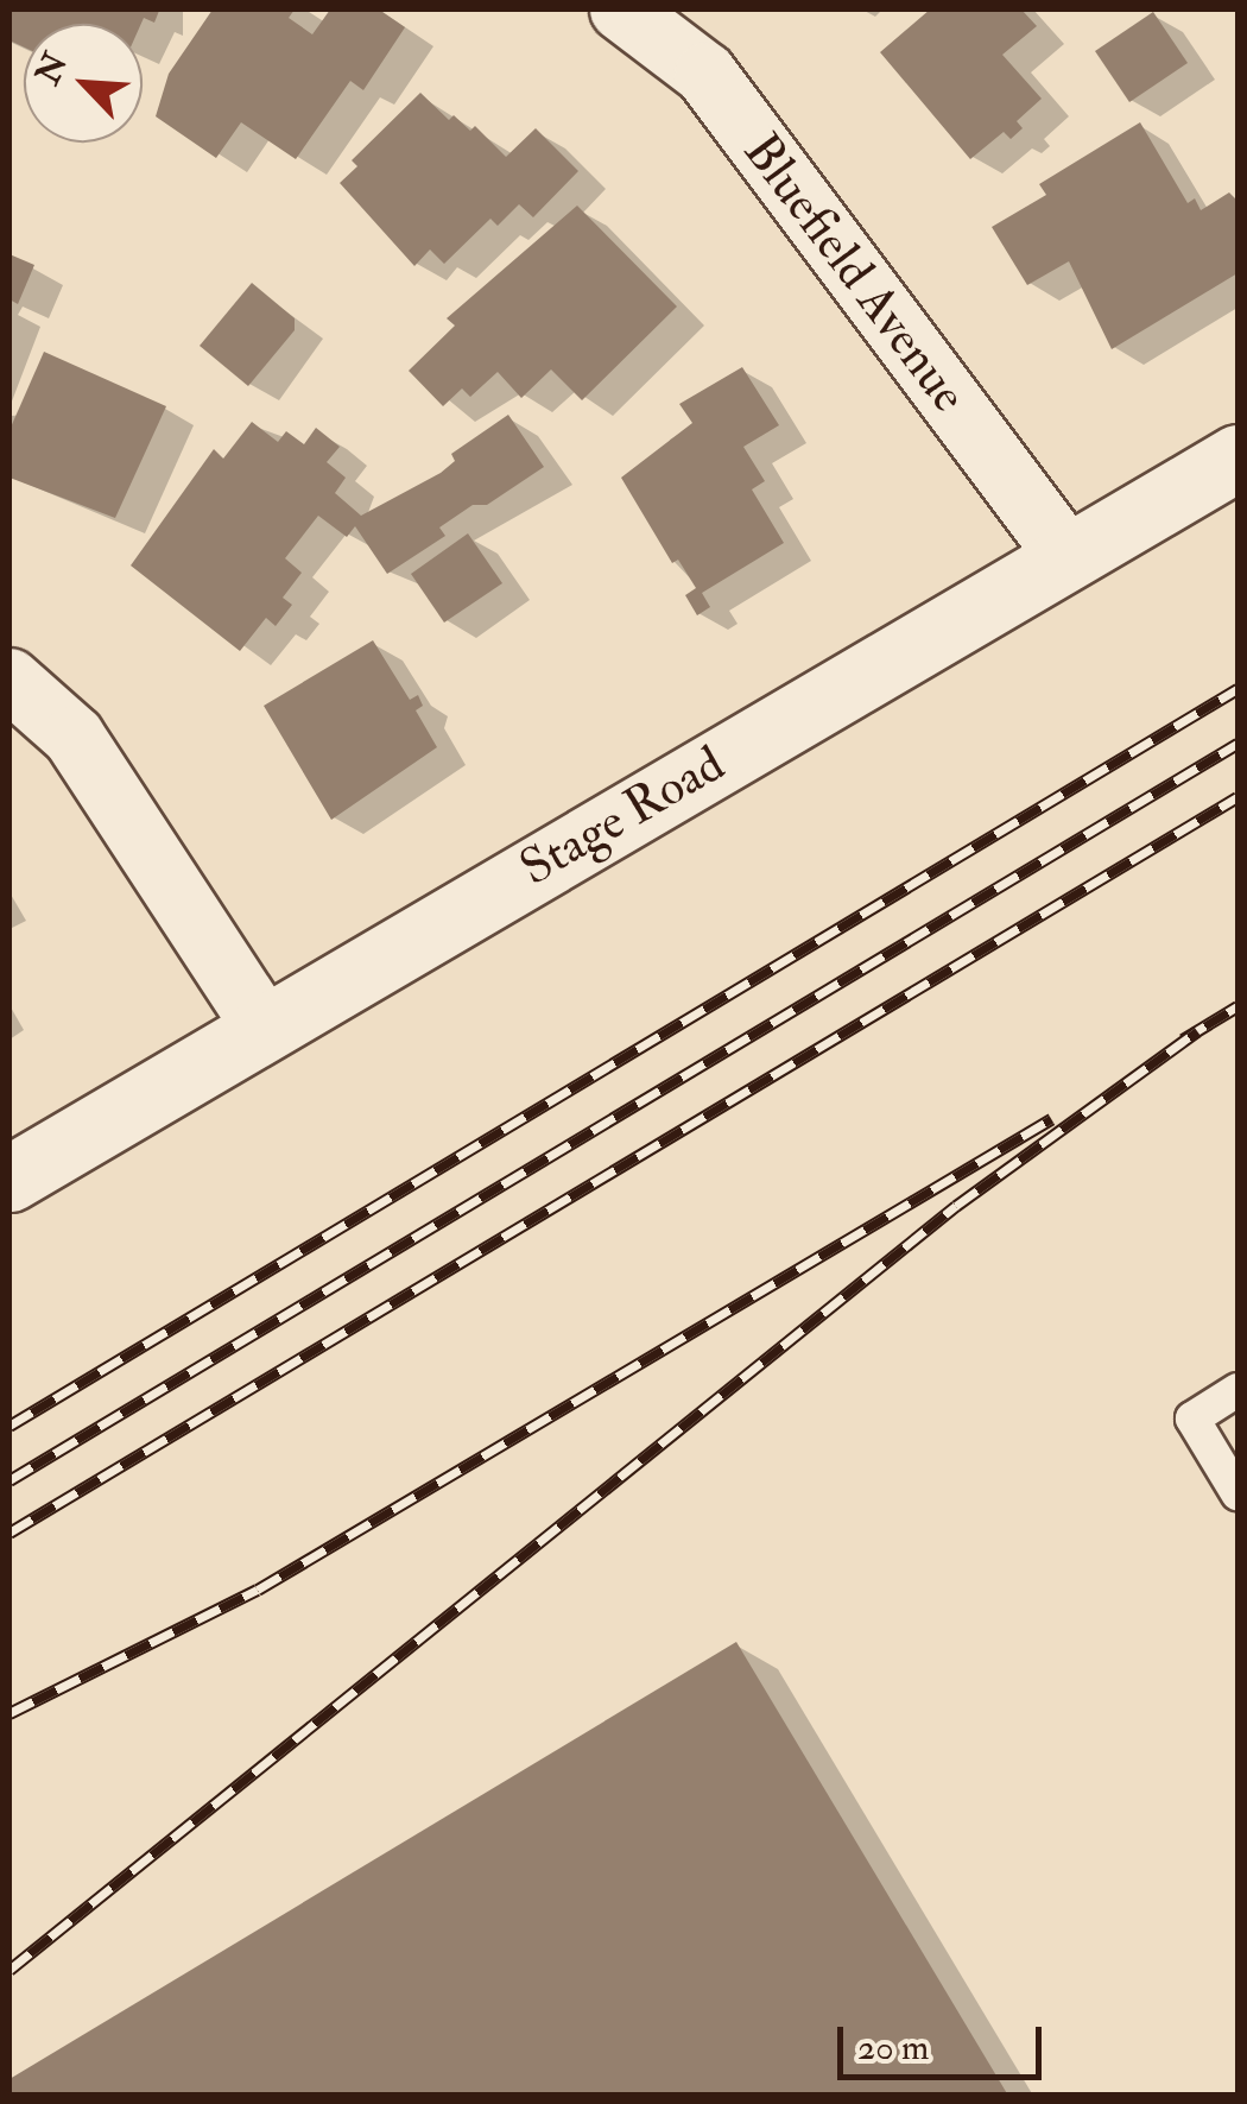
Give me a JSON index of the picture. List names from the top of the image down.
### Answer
{
  "streets": {
    "main road": ["Stage Road"],
    "street": ["Bluefield Avenue"]
  },
  "crossings": [
    ["Bluefield Avenue", "Stage Road"]
  ],
  "scale_bar": "20 m",
  "north": "top left"
}
